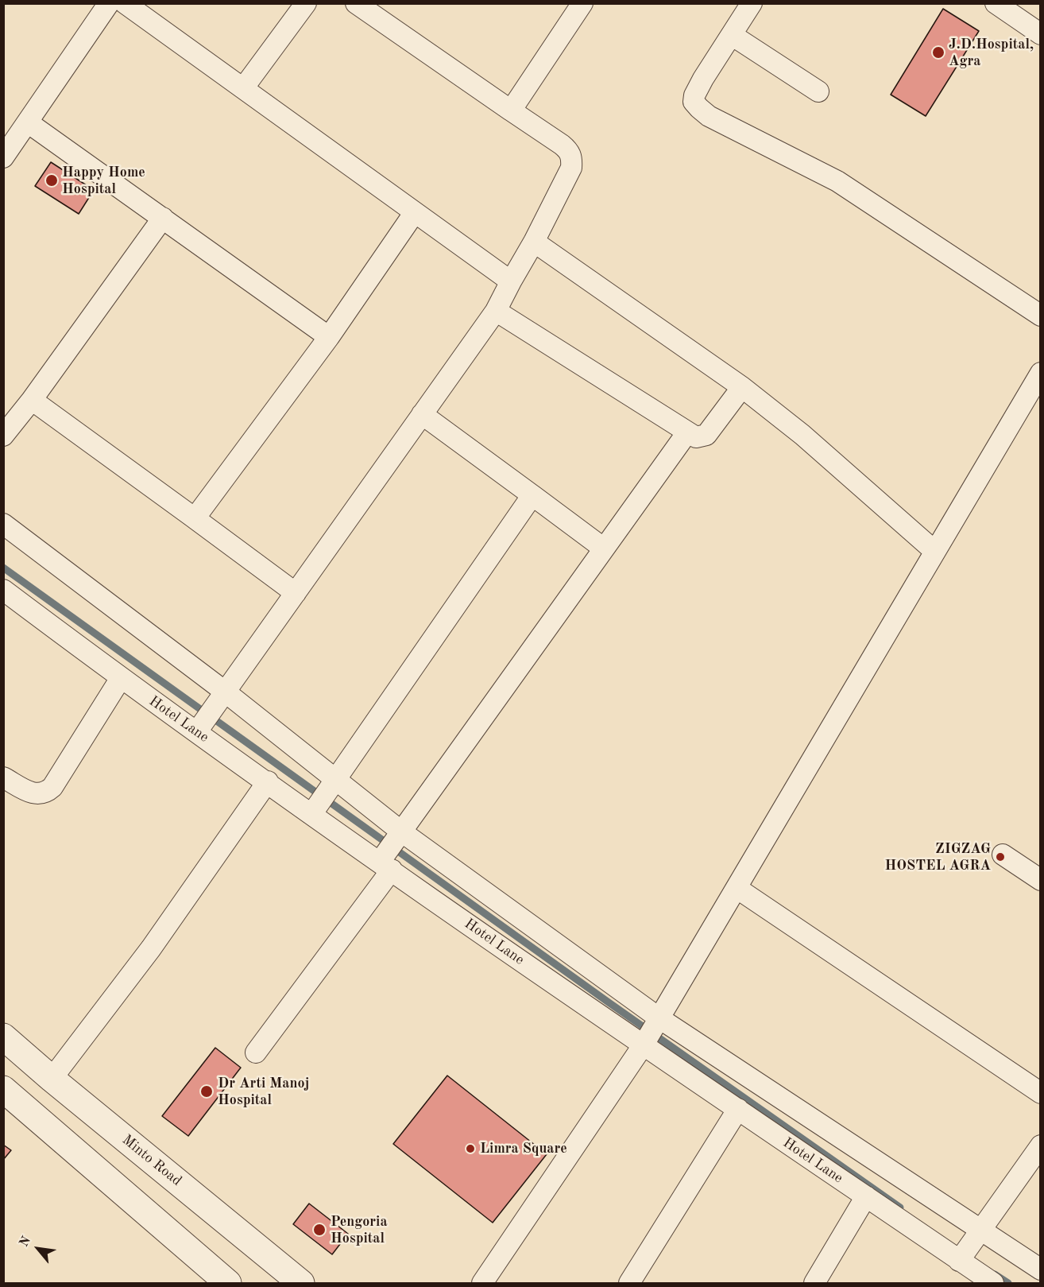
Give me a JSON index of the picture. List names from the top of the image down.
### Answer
{
  "streets": {
    "street": ["Hotel Lane", "Minto Road"]
  },
  "places": [
    "J.D.Hospital, Agra",
    "Happy Home Hospital",
    "ZIGZAG HOSTEL AGRA",
    "Dr Arti Manoj Hospital",
    "Limra Square",
    "Pengoria Hospital"
  ],
  "north": "top left"
}
